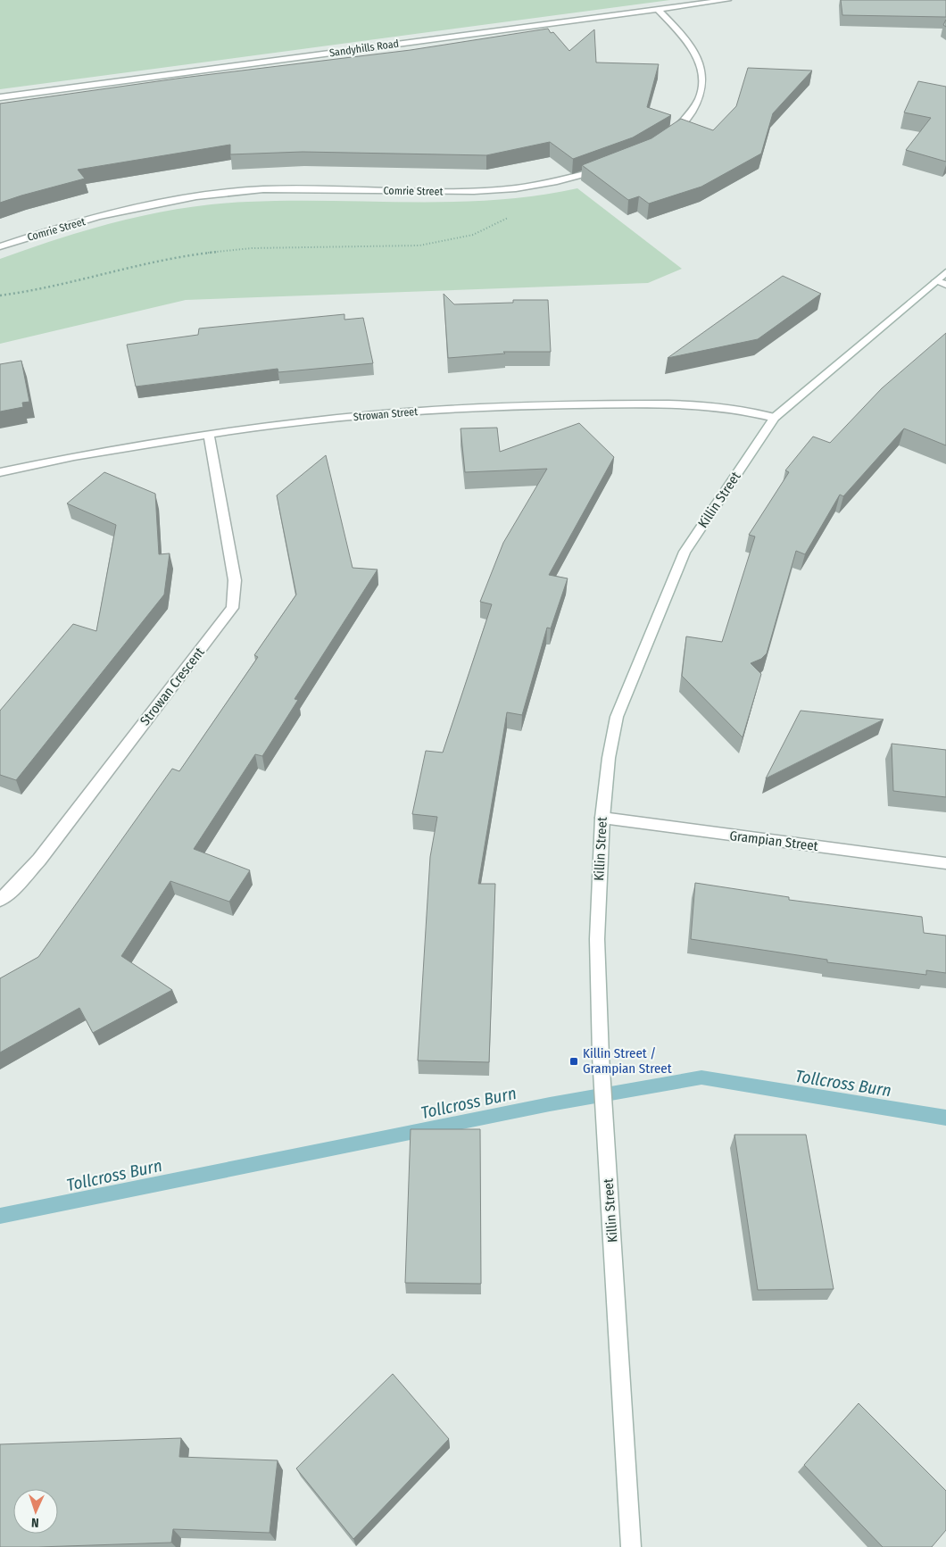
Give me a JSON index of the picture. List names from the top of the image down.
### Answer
{
  "streets": {
    "street": [
      "Sandyhills Road",
      "Comrie Street",
      "Strowan Street",
      "Killin Street",
      "Strowan Crescent",
      "Grampian Street"
    ]
  },
  "crossings": [
    ["Strowan Street", "Killin Street"],
    ["Strowan Street", "Strowan Crescent"],
    ["Killin Street", "Grampian Street"]
  ],
  "water": ["Tollcross Burn"],
  "places": {
    "transit": ["Killin Street / Grampian Street"]
  },
  "north": "bottom"
}
